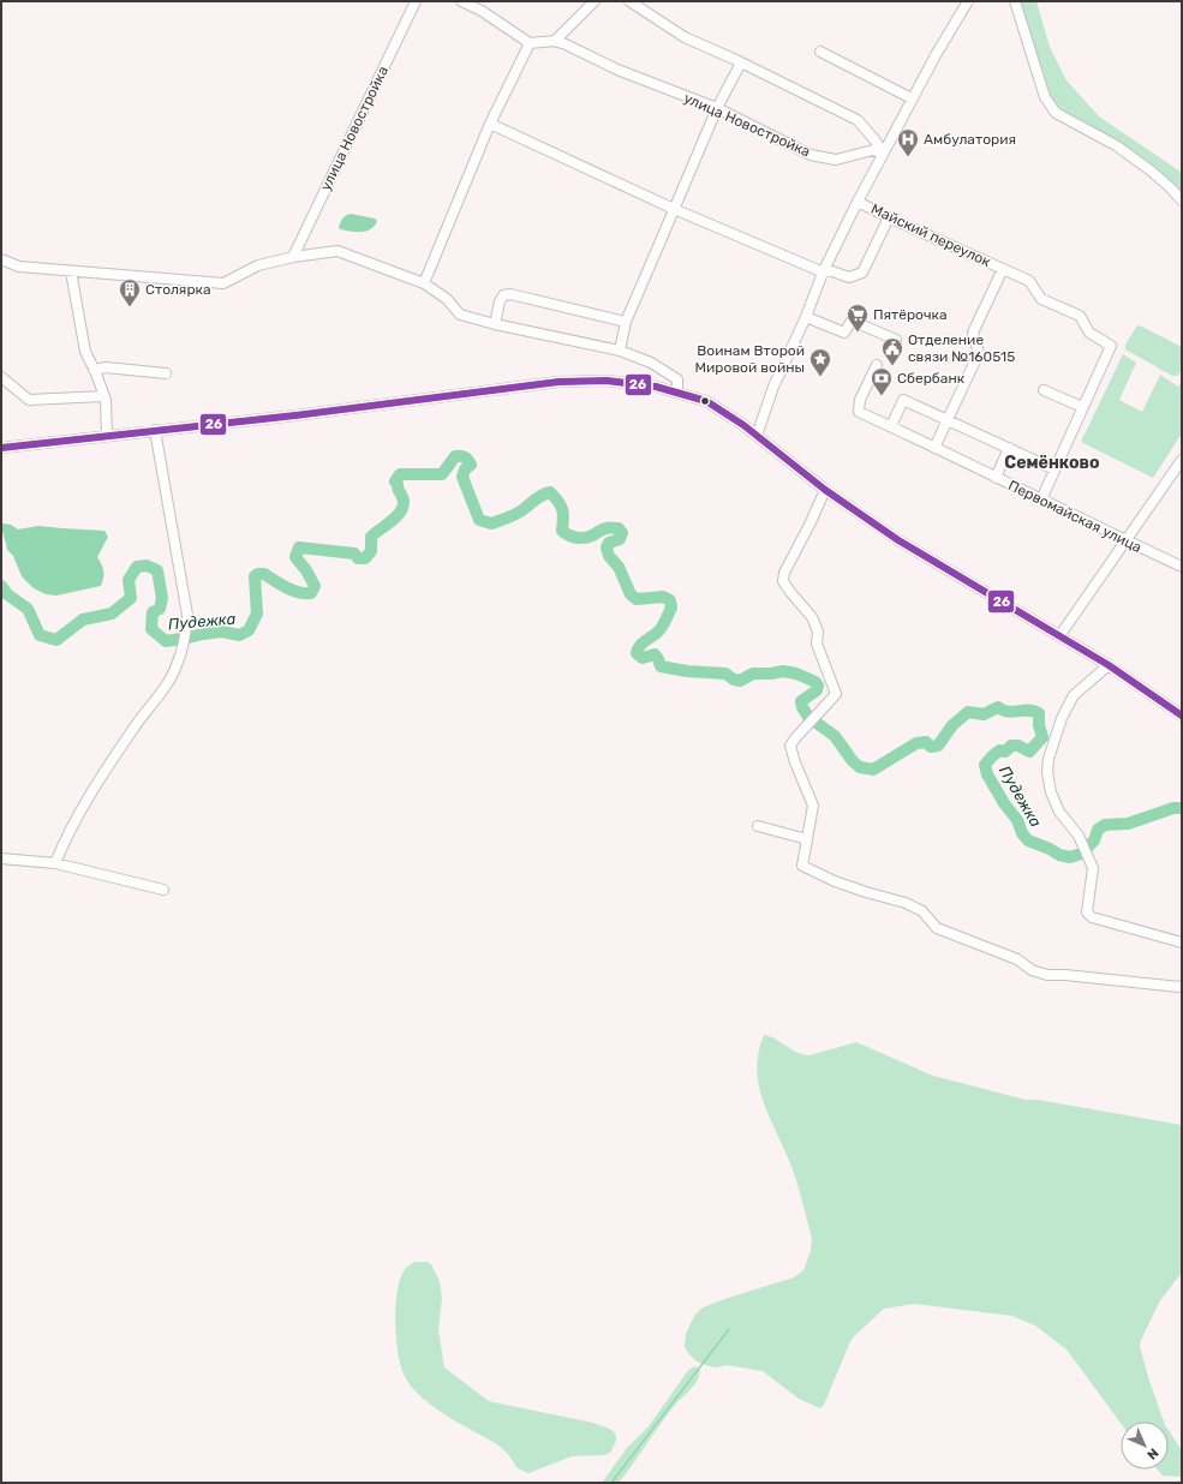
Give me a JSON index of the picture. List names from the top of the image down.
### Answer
{
  "streets": {
    "street": ["улица Новостройка", "Майский переулок", "Первомайская улица"]
  },
  "crossings": [
    ["Майский переулок", "Первомайская улица"]
  ],
  "districts": ["Семёнково"],
  "water": ["Пудежка"],
  "places": {
    "hospital": ["Амбулатория"],
    "building": ["Столярка"],
    "supermarket": ["Пятёрочка"],
    "public building": ["Отделение связи №160515"],
    "place": ["Воинам Второй Мировой войны"],
    "bank": ["Сбербанк"]
  },
  "lines": ["transit line 26"],
  "north": "bottom right"
}
